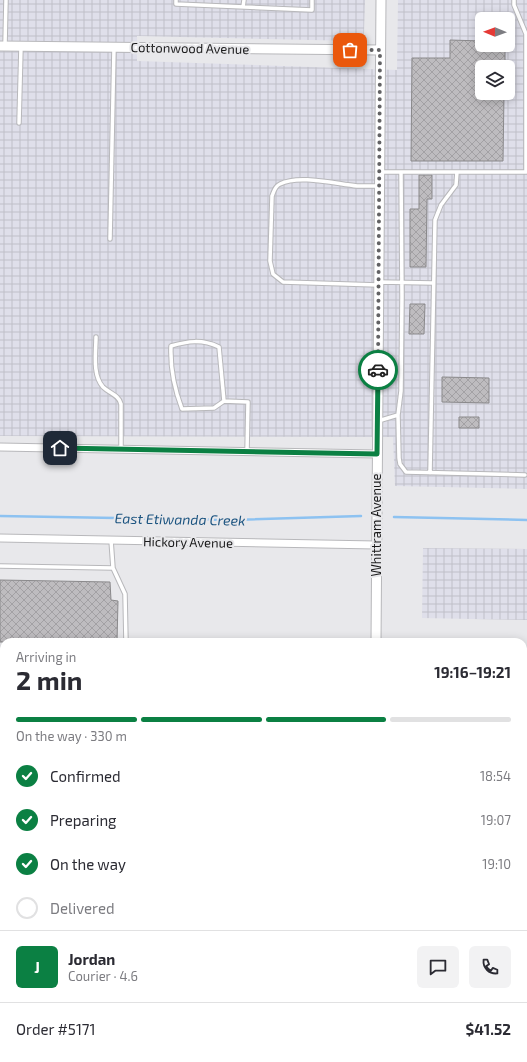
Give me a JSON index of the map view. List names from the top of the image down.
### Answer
{
  "streets": {
    "street": ["Cottonwood Avenue", "Whittram Avenue", "Hickory Avenue"]
  },
  "crossings": [
    ["Cottonwood Avenue", "Whittram Avenue"],
    ["Whittram Avenue", "Hickory Avenue"]
  ],
  "water": ["East Etiwanda Creek"],
  "north": "left",
  "page": {
    "heading": ["2 min", "Arriving in", "19:16–19:21"],
    "panel": [
      "Jordan",
      "Courier · 4.6",
      "Order #5171",
      "$41.52"
    ],
    "bar": "On the way · 330 m",
    "list": [
      ["Confirmed", "18:54"],
      ["Preparing", "19:07"],
      ["On the way", "19:10"],
      "Delivered"
    ],
    "round": "J"
  }
}
